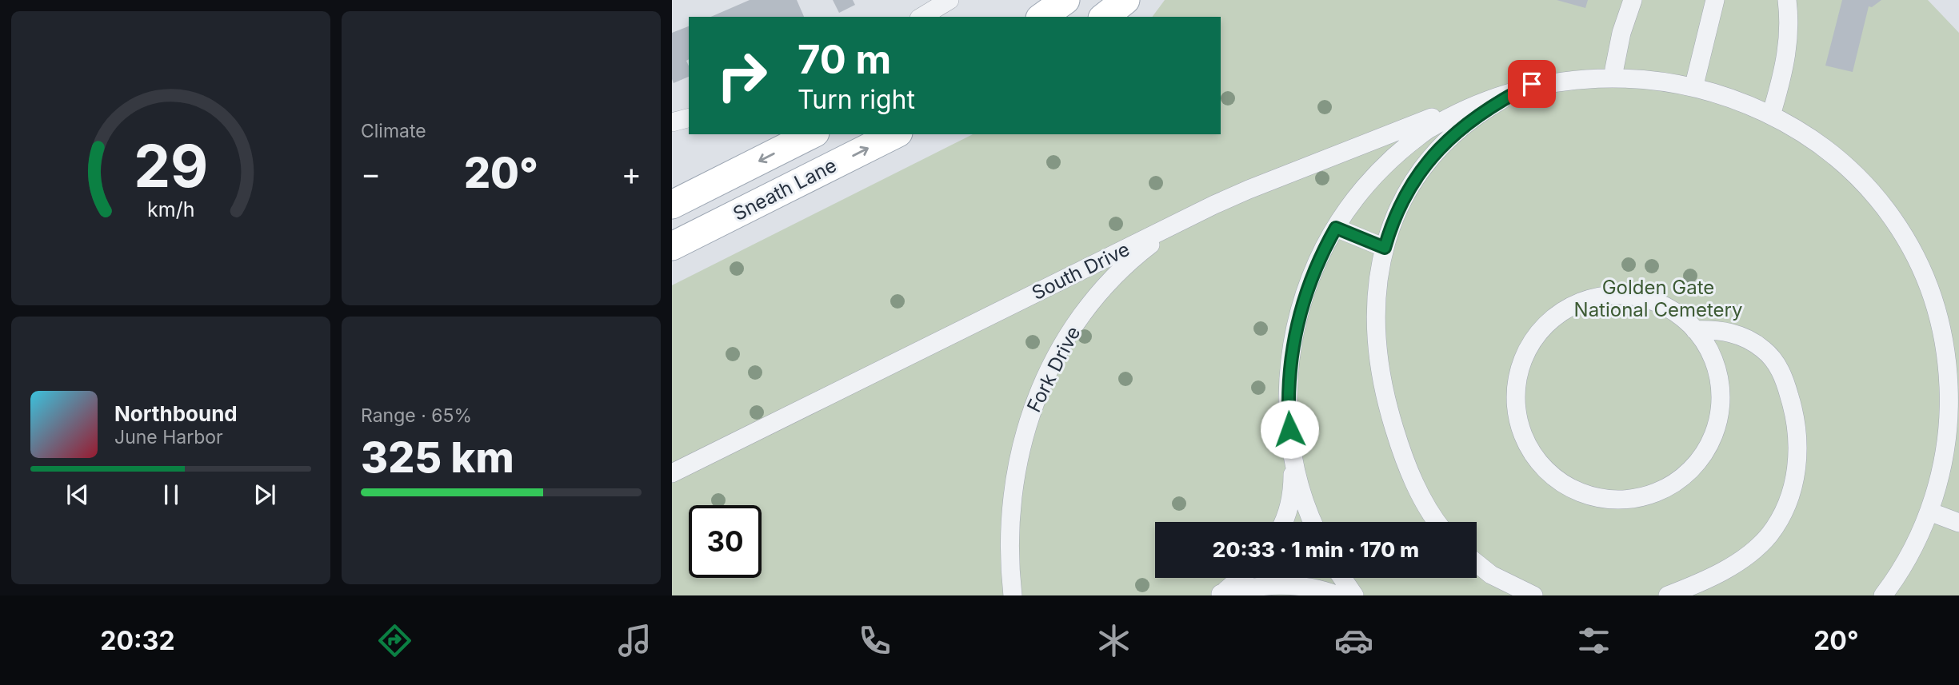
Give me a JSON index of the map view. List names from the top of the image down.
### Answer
{
  "streets": {
    "main road": ["Sneath Lane"],
    "street": ["South Drive", "Fork Drive"]
  },
  "crossings": [
    ["South Drive", "Fork Drive"]
  ],
  "parks": ["Golden Gate National Cemetery"],
  "page": {
    "tile": [
      "Climate",
      ["Range · 65%", "325 km"]
    ],
    "turn": ["70 m", "Turn right"],
    "heat": ["−", "20°", "+"],
    "song": ["Northbound", "June Harbor"],
    "limit": "30",
    "trip": "20:33 · 1 min · 170 m",
    "tabs": ["20:32", "20°"],
    "gauge": ["29", "km/h"]
  }
}
